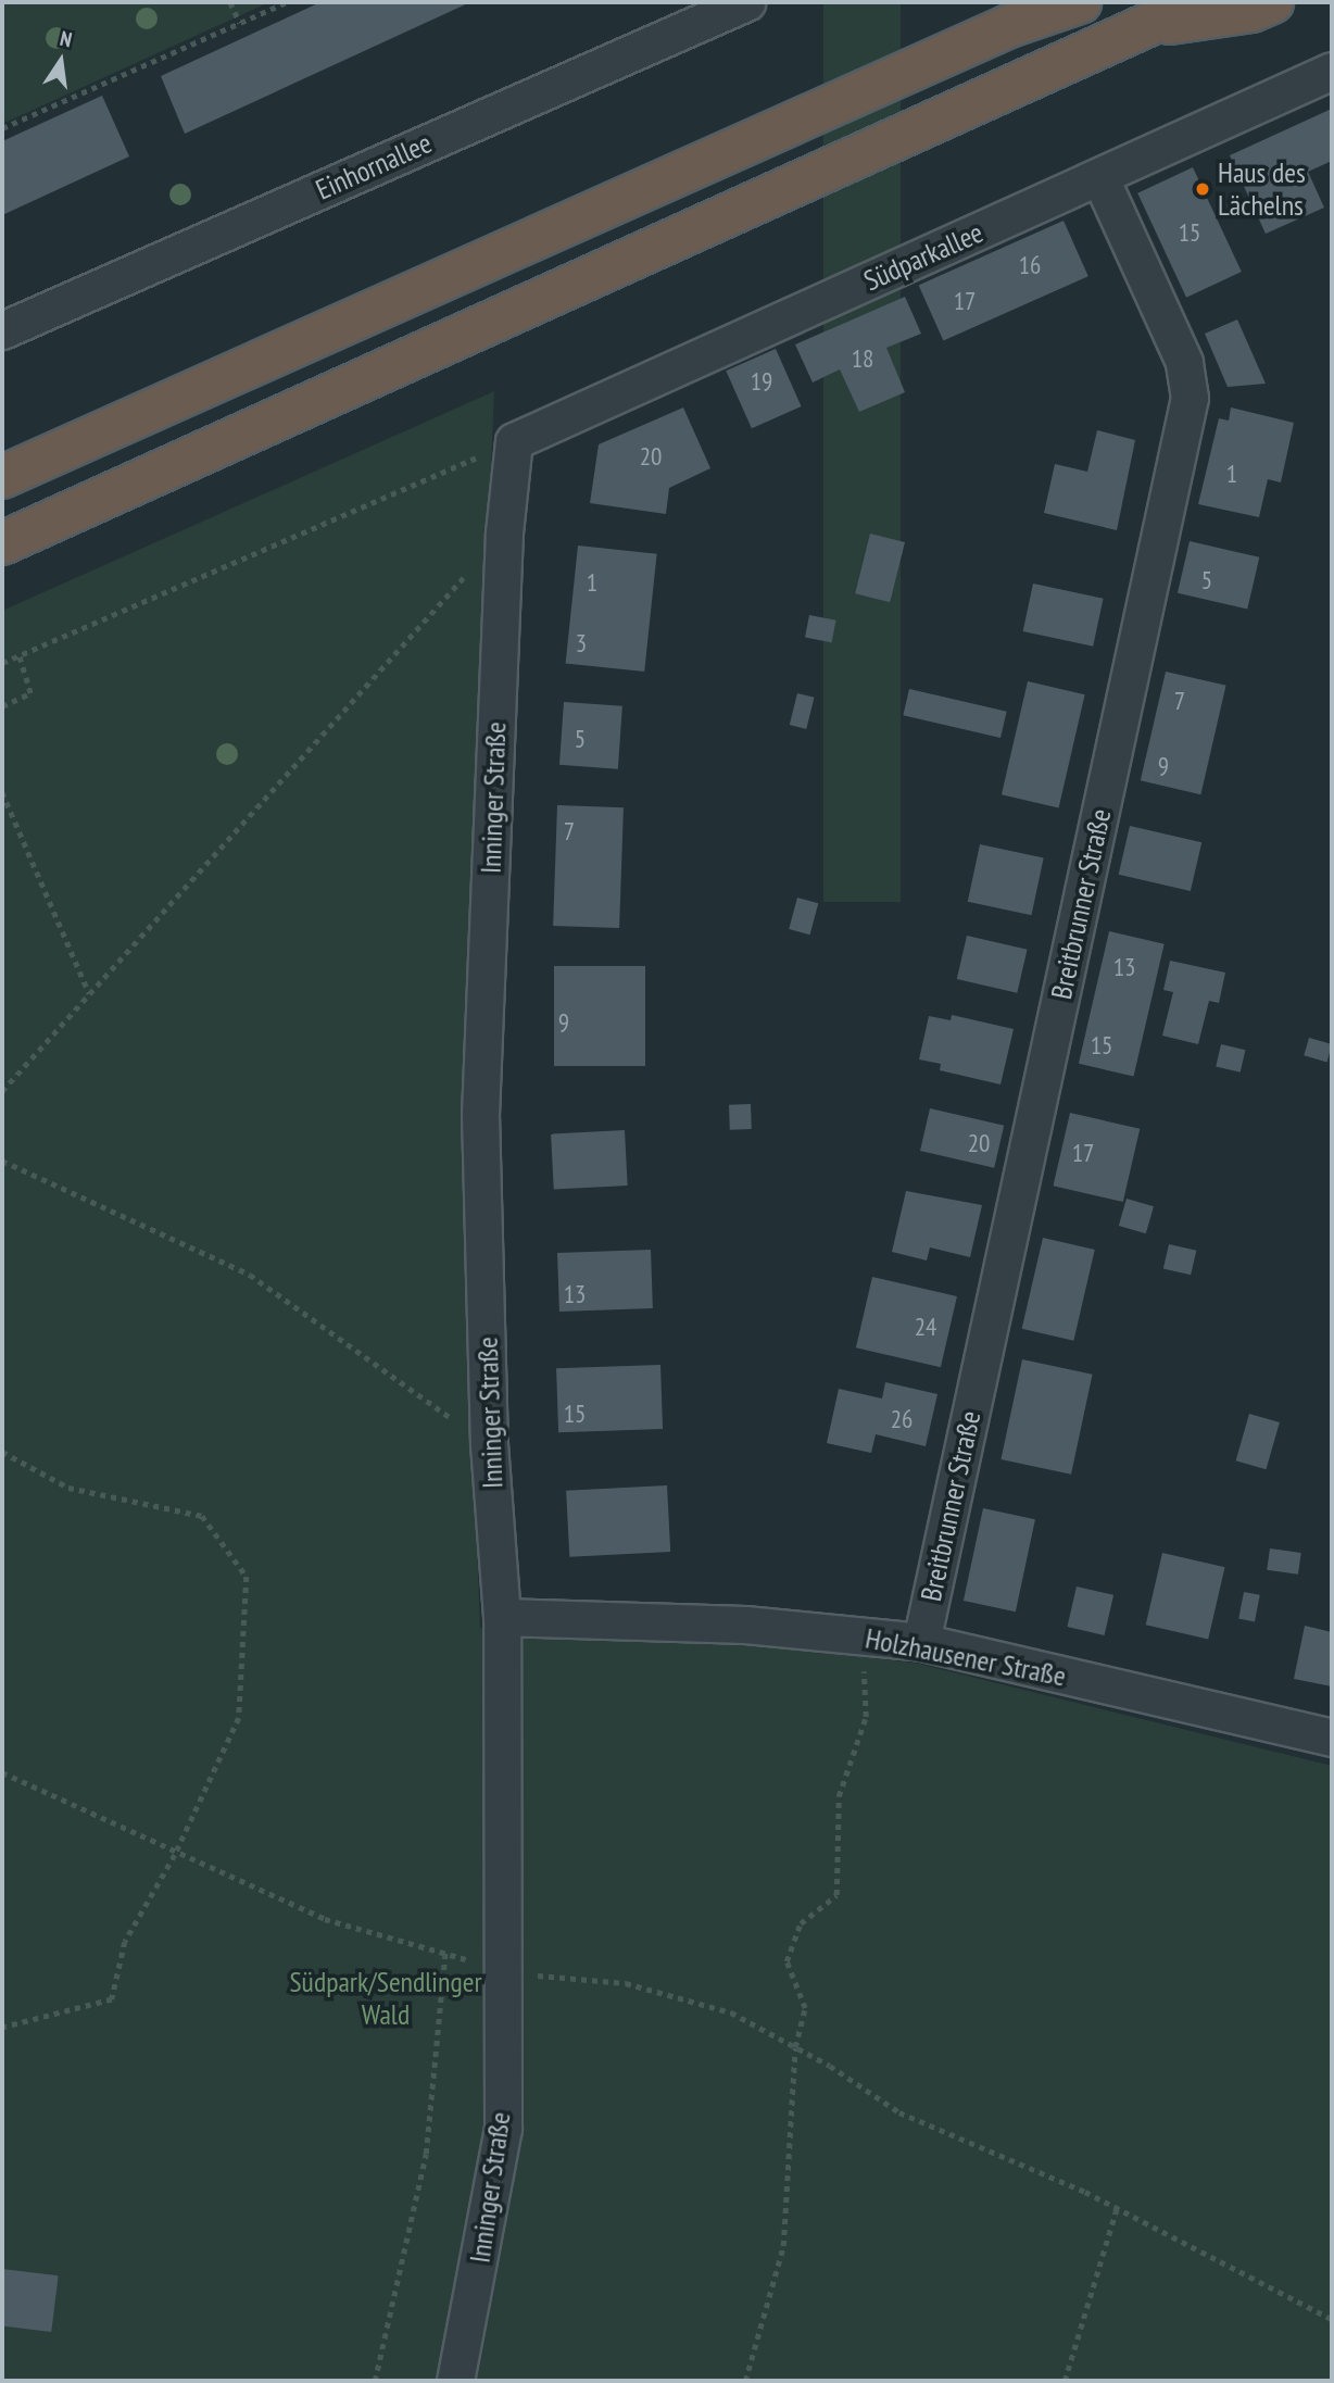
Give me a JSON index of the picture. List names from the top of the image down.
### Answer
{
  "streets": {
    "street": [
      "Einhornallee",
      "Südparkallee",
      "Inninger Straße",
      "Breitbrunner Straße",
      "Holzhausener Straße"
    ]
  },
  "crossings": [
    ["Südparkallee", "Inninger Straße"],
    ["Südparkallee", "Breitbrunner Straße"],
    ["Inninger Straße", "Holzhausener Straße"],
    ["Breitbrunner Straße", "Holzhausener Straße"]
  ],
  "parks": ["Südpark/Sendlinger Wald"],
  "places": ["Haus des Lächelns"],
  "house_numbers": [
    "15",
    "16",
    "17",
    "18",
    "19",
    "20",
    "1",
    "5",
    "1",
    "3",
    "7",
    "5",
    "9",
    "7",
    "13",
    "9",
    "15",
    "20",
    "17",
    "13",
    "24",
    "15",
    "26"
  ],
  "north": "top"
}
